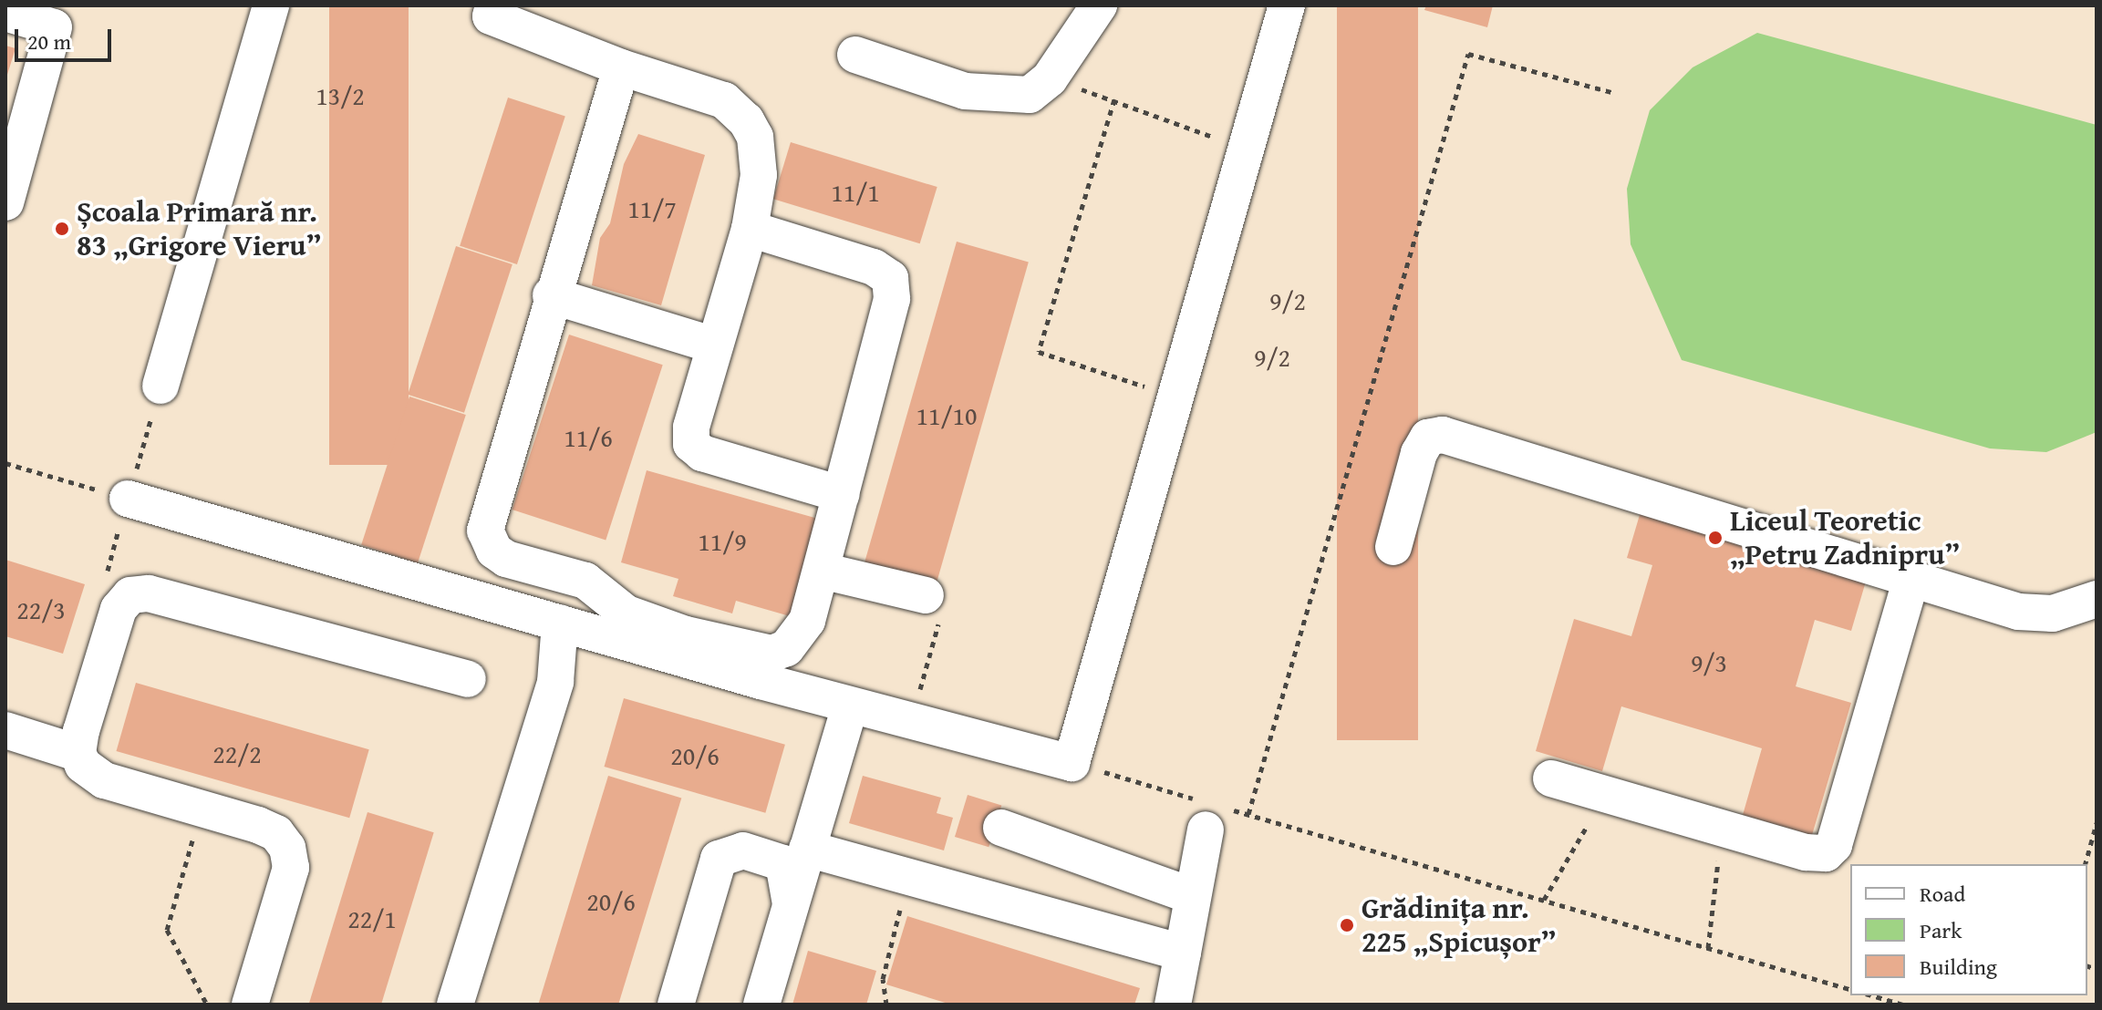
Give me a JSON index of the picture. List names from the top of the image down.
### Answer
{
  "places": ["Școala Primară nr. 83 „Grigore Vieru”", "Liceul Teoretic „Petru Zadnipru”", "Grădinița nr. 225 „Spicușor”"],
  "house_numbers": [
    "13/2",
    "11/1",
    "11/7",
    "9/2",
    "9/2",
    "11/10",
    "11/6",
    "11/9",
    "22/3",
    "9/3",
    "22/2",
    "20/6",
    "20/6",
    "22/1"
  ],
  "legend": ["Road", "Park", "Building"],
  "scale_bar": "20 m"
}
